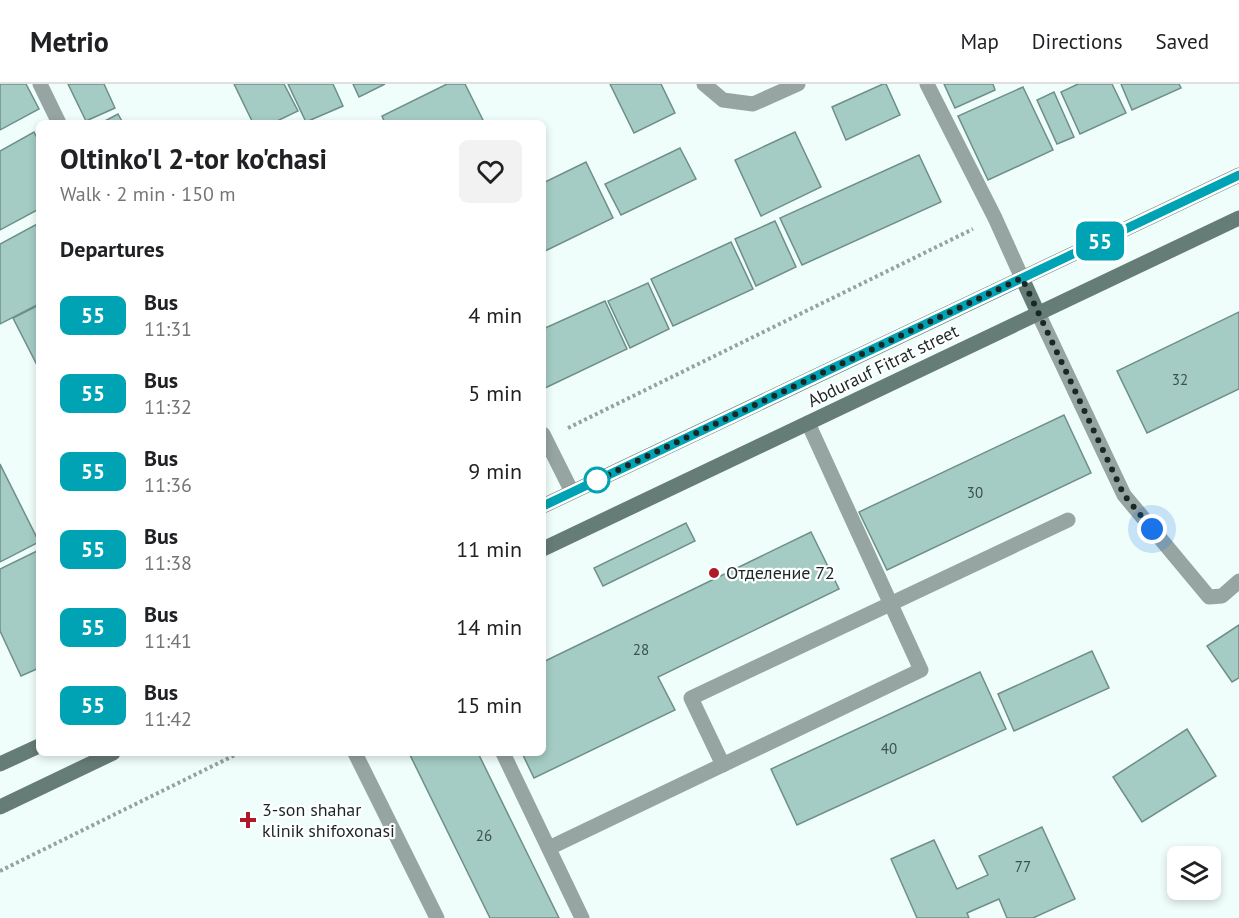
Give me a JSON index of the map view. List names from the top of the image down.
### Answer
{
  "streets": {
    "main road": ["Abdurauf Fitrat street"]
  },
  "places": {
    "other": ["Отделение 72"],
    "health": ["3-son shahar klinik shifoxonasi"]
  },
  "lines": ["bus line 55"],
  "house_numbers": [
    "32",
    "30",
    "28",
    "40",
    "26",
    "77"
  ],
  "page": {
    "header": "Metrio",
    "nav": ["Map", "Directions", "Saved"],
    "on_map": "55",
    "heading": [
      ["Oltinko'l 2-tor ko'chasi", "Walk · 2 min · 150 m"],
      "Departures"
    ],
    "list": [
      {
        "mark": "55",
        "name": "Bus",
        "note": "11:31",
        "value": "4 min"
      },
      {
        "mark": "55",
        "name": "Bus",
        "note": "11:32",
        "value": "5 min"
      },
      {
        "mark": "55",
        "name": "Bus",
        "note": "11:36",
        "value": "9 min"
      },
      {
        "mark": "55",
        "name": "Bus",
        "note": "11:38",
        "value": "11 min"
      },
      {
        "mark": "55",
        "name": "Bus",
        "note": "11:41",
        "value": "14 min"
      },
      {
        "mark": "55",
        "name": "Bus",
        "note": "11:42",
        "value": "15 min"
      }
    ]
  }
}
